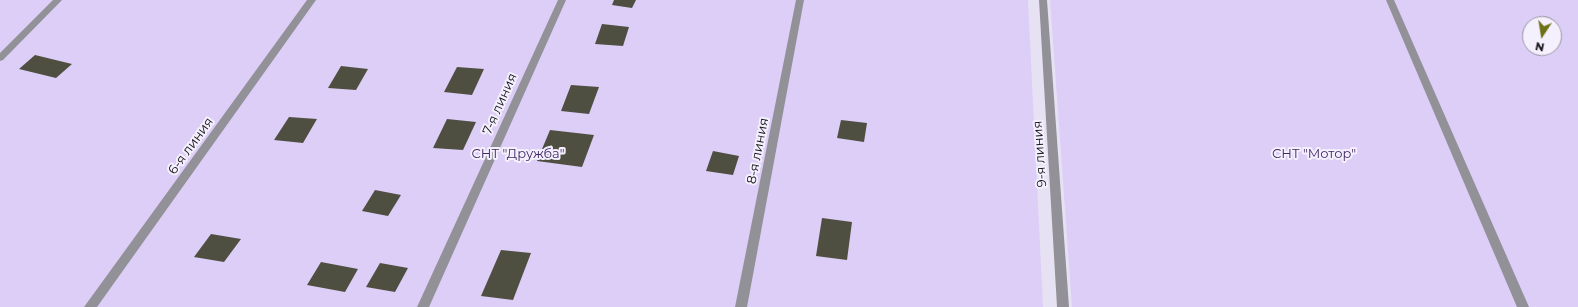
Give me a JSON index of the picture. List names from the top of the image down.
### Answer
{
  "streets": {
    "lane": [
      "7-я линия",
      "6-я линия",
      "8-я линия",
      "9-я линия"
    ]
  },
  "parks": ["СНТ \"Дружба\"", "СНТ \"Мотор\""],
  "north": "bottom"
}
